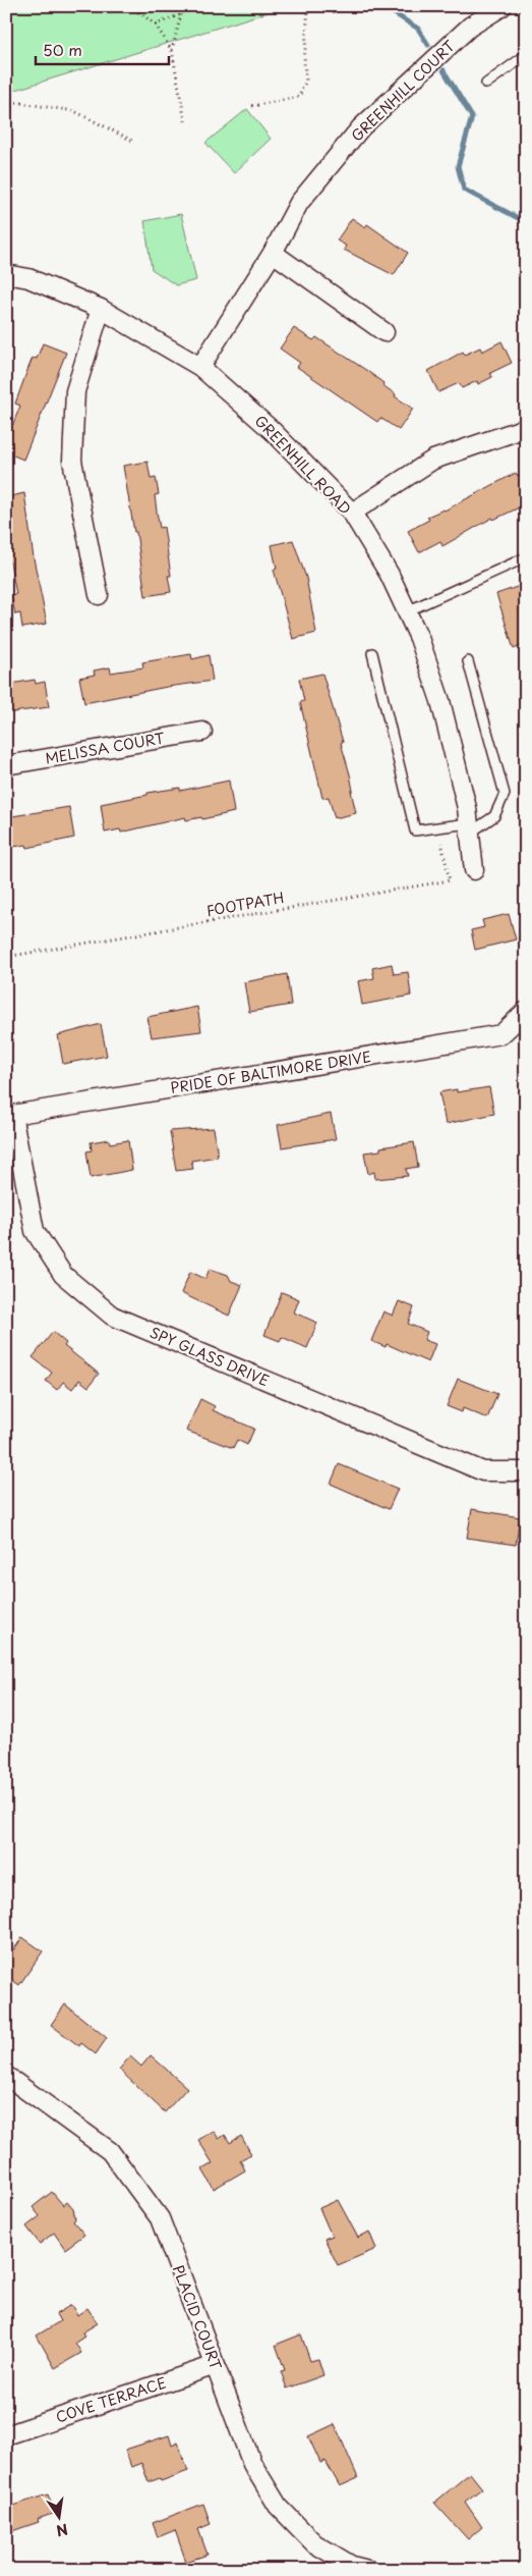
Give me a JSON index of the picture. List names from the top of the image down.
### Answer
{
  "streets": {
    "street": [
      "GREENHILL COURT",
      "GREENHILL ROAD",
      "MELISSA COURT",
      "PRIDE OF BALTIMORE DRIVE",
      "SPY GLASS DRIVE",
      "PLACID COURT",
      "COVE TERRACE"
    ],
    "path": ["FOOTPATH"]
  },
  "crossings": [
    ["GREENHILL COURT", "GREENHILL ROAD"],
    ["PRIDE OF BALTIMORE DRIVE", "SPY GLASS DRIVE"],
    ["PLACID COURT", "COVE TERRACE"]
  ],
  "scale_bar": "50 m",
  "north": "bottom"
}
